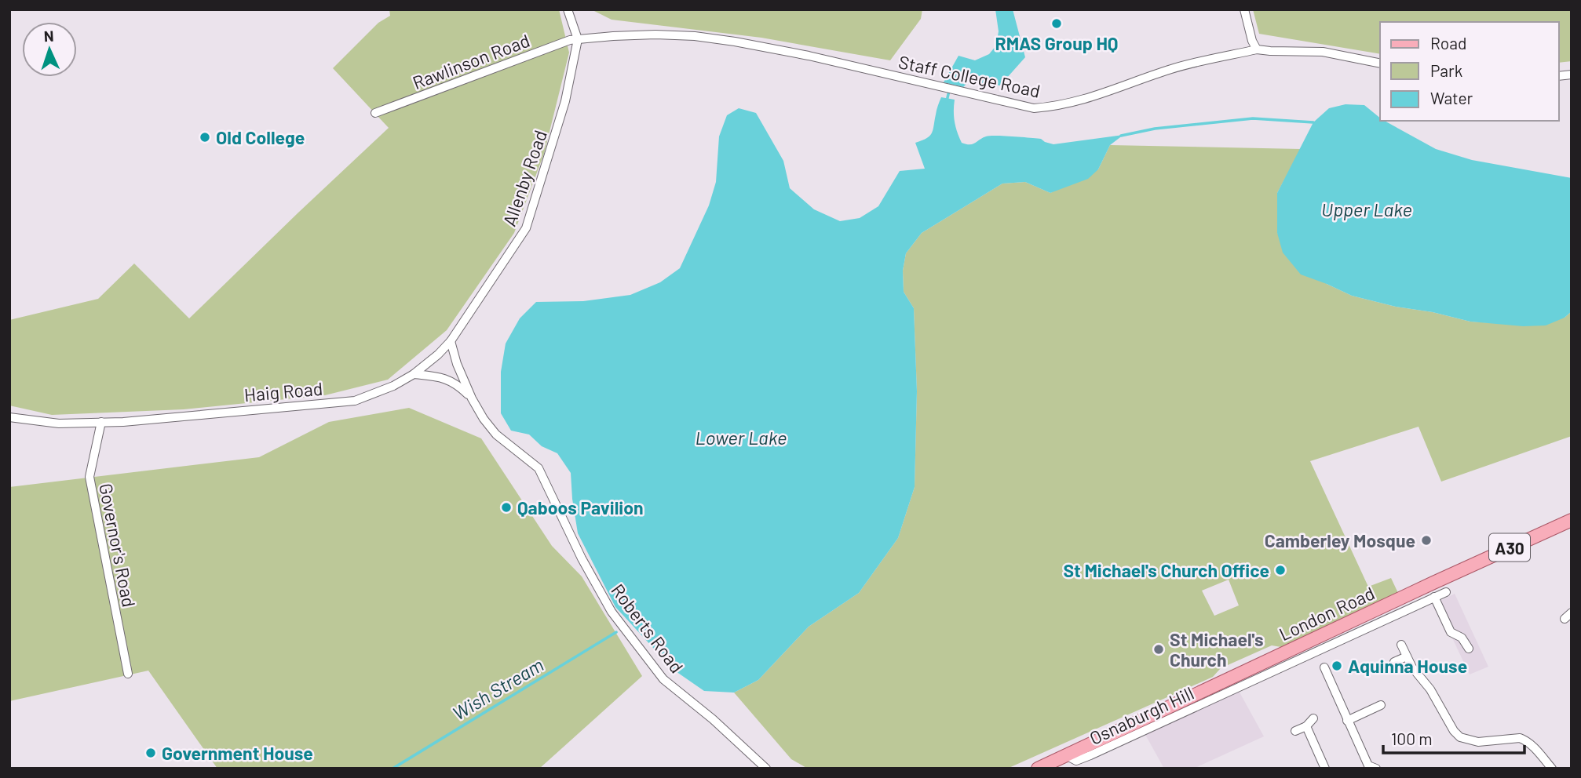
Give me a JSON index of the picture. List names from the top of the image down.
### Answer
{
  "streets": {
    "main road": ["A30", "London Road"],
    "street": [
      "Rawlinson Road",
      "Staff College Road",
      "Allenby Road",
      "Haig Road",
      "Governor's Road",
      "Roberts Road",
      "Osnaburgh Hill"
    ]
  },
  "crossings": [
    ["Rawlinson Road", "Staff College Road"],
    ["Rawlinson Road", "Allenby Road"],
    ["Staff College Road", "Allenby Road"],
    ["Allenby Road", "Haig Road"],
    ["Haig Road", "Governor's Road"],
    ["London Road", "Osnaburgh Hill"]
  ],
  "water": ["Upper Lake", "Lower Lake", "Wish Stream"],
  "places": [
    "RMAS Group HQ",
    "Old College",
    "Qaboos Pavilion",
    "Camberley Mosque",
    "St Michael's Church Office",
    "St Michael's Church",
    "Aquinna House",
    "Government House"
  ],
  "legend": ["Road", "Park", "Water"],
  "scale_bar": "100 m",
  "north": "top"
}
